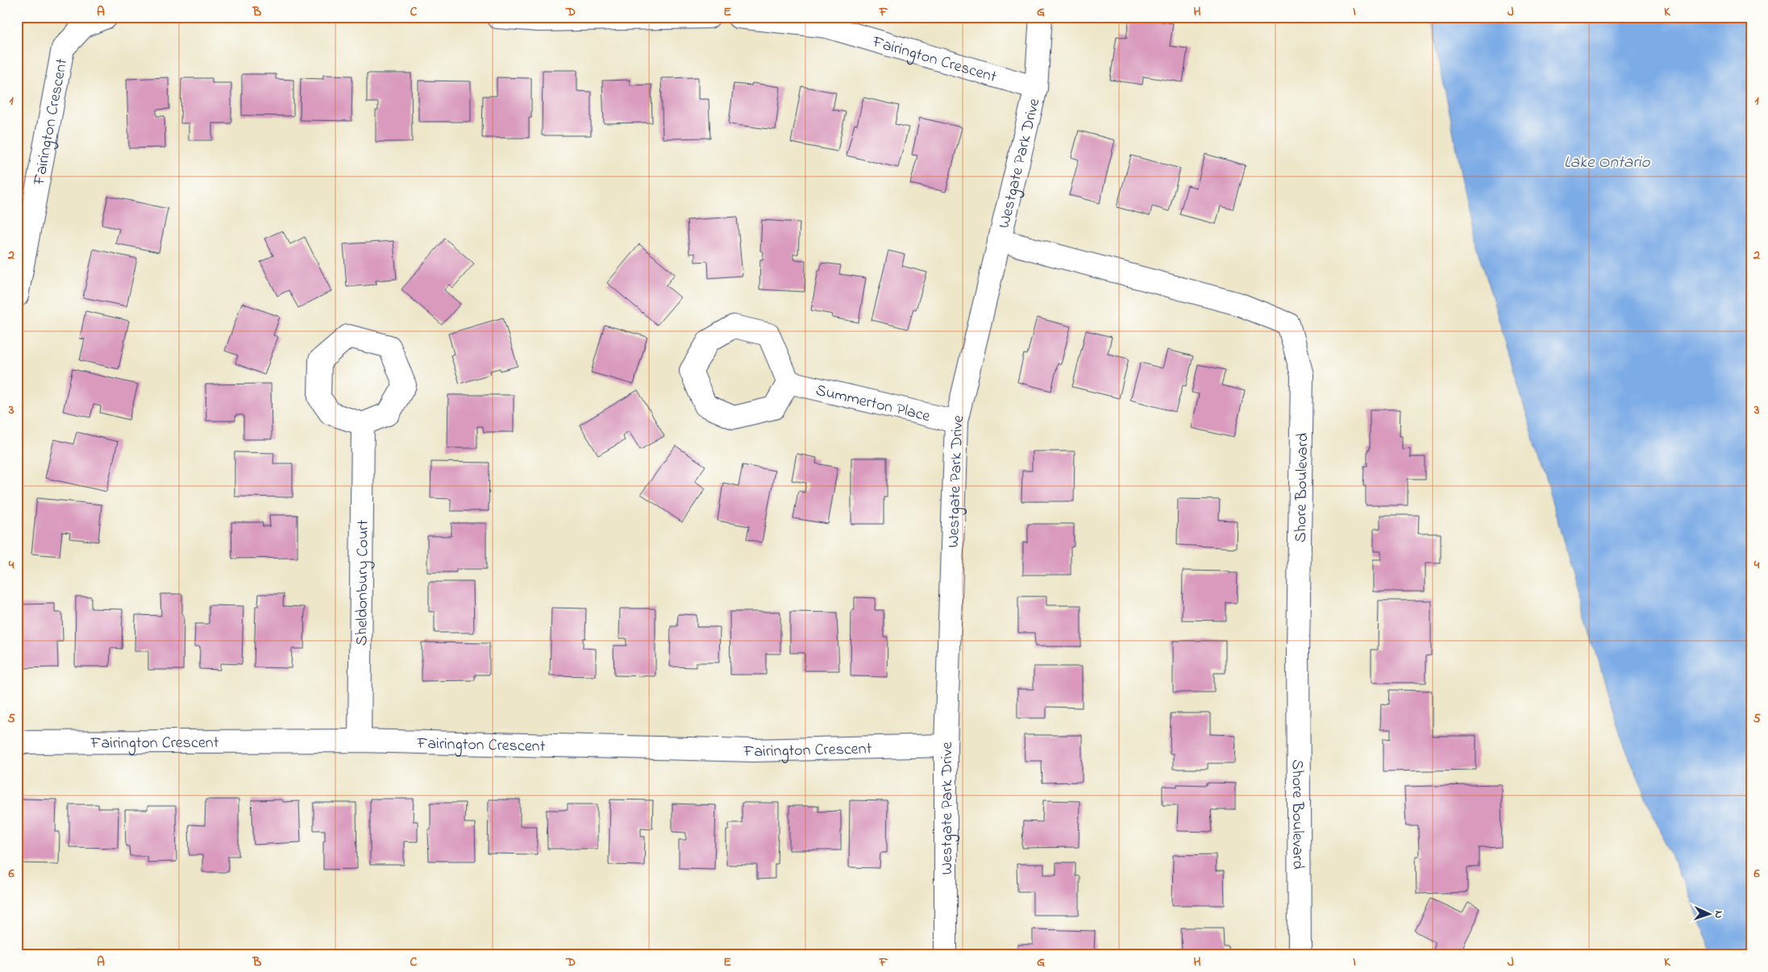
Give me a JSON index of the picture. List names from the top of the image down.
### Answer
{
  "streets": {
    "street": [
      "Fairington Crescent",
      "Westgate Park Drive",
      "Summerton Place",
      "Shore Boulevard",
      "Sheldonbury Court"
    ]
  },
  "crossings": [
    ["Fairington Crescent", "Westgate Park Drive"],
    ["Fairington Crescent", "Sheldonbury Court"],
    ["Westgate Park Drive", "Summerton Place"],
    ["Westgate Park Drive", "Shore Boulevard"]
  ],
  "water": ["Lake Ontario"],
  "north": "right",
  "grid": {
    "columns": [
      "A",
      "B",
      "C",
      "D",
      "E",
      "F",
      "G",
      "H",
      "I",
      "J",
      "K"
    ],
    "rows": [
      "1",
      "2",
      "3",
      "4",
      "5",
      "6"
    ]
  }
}
